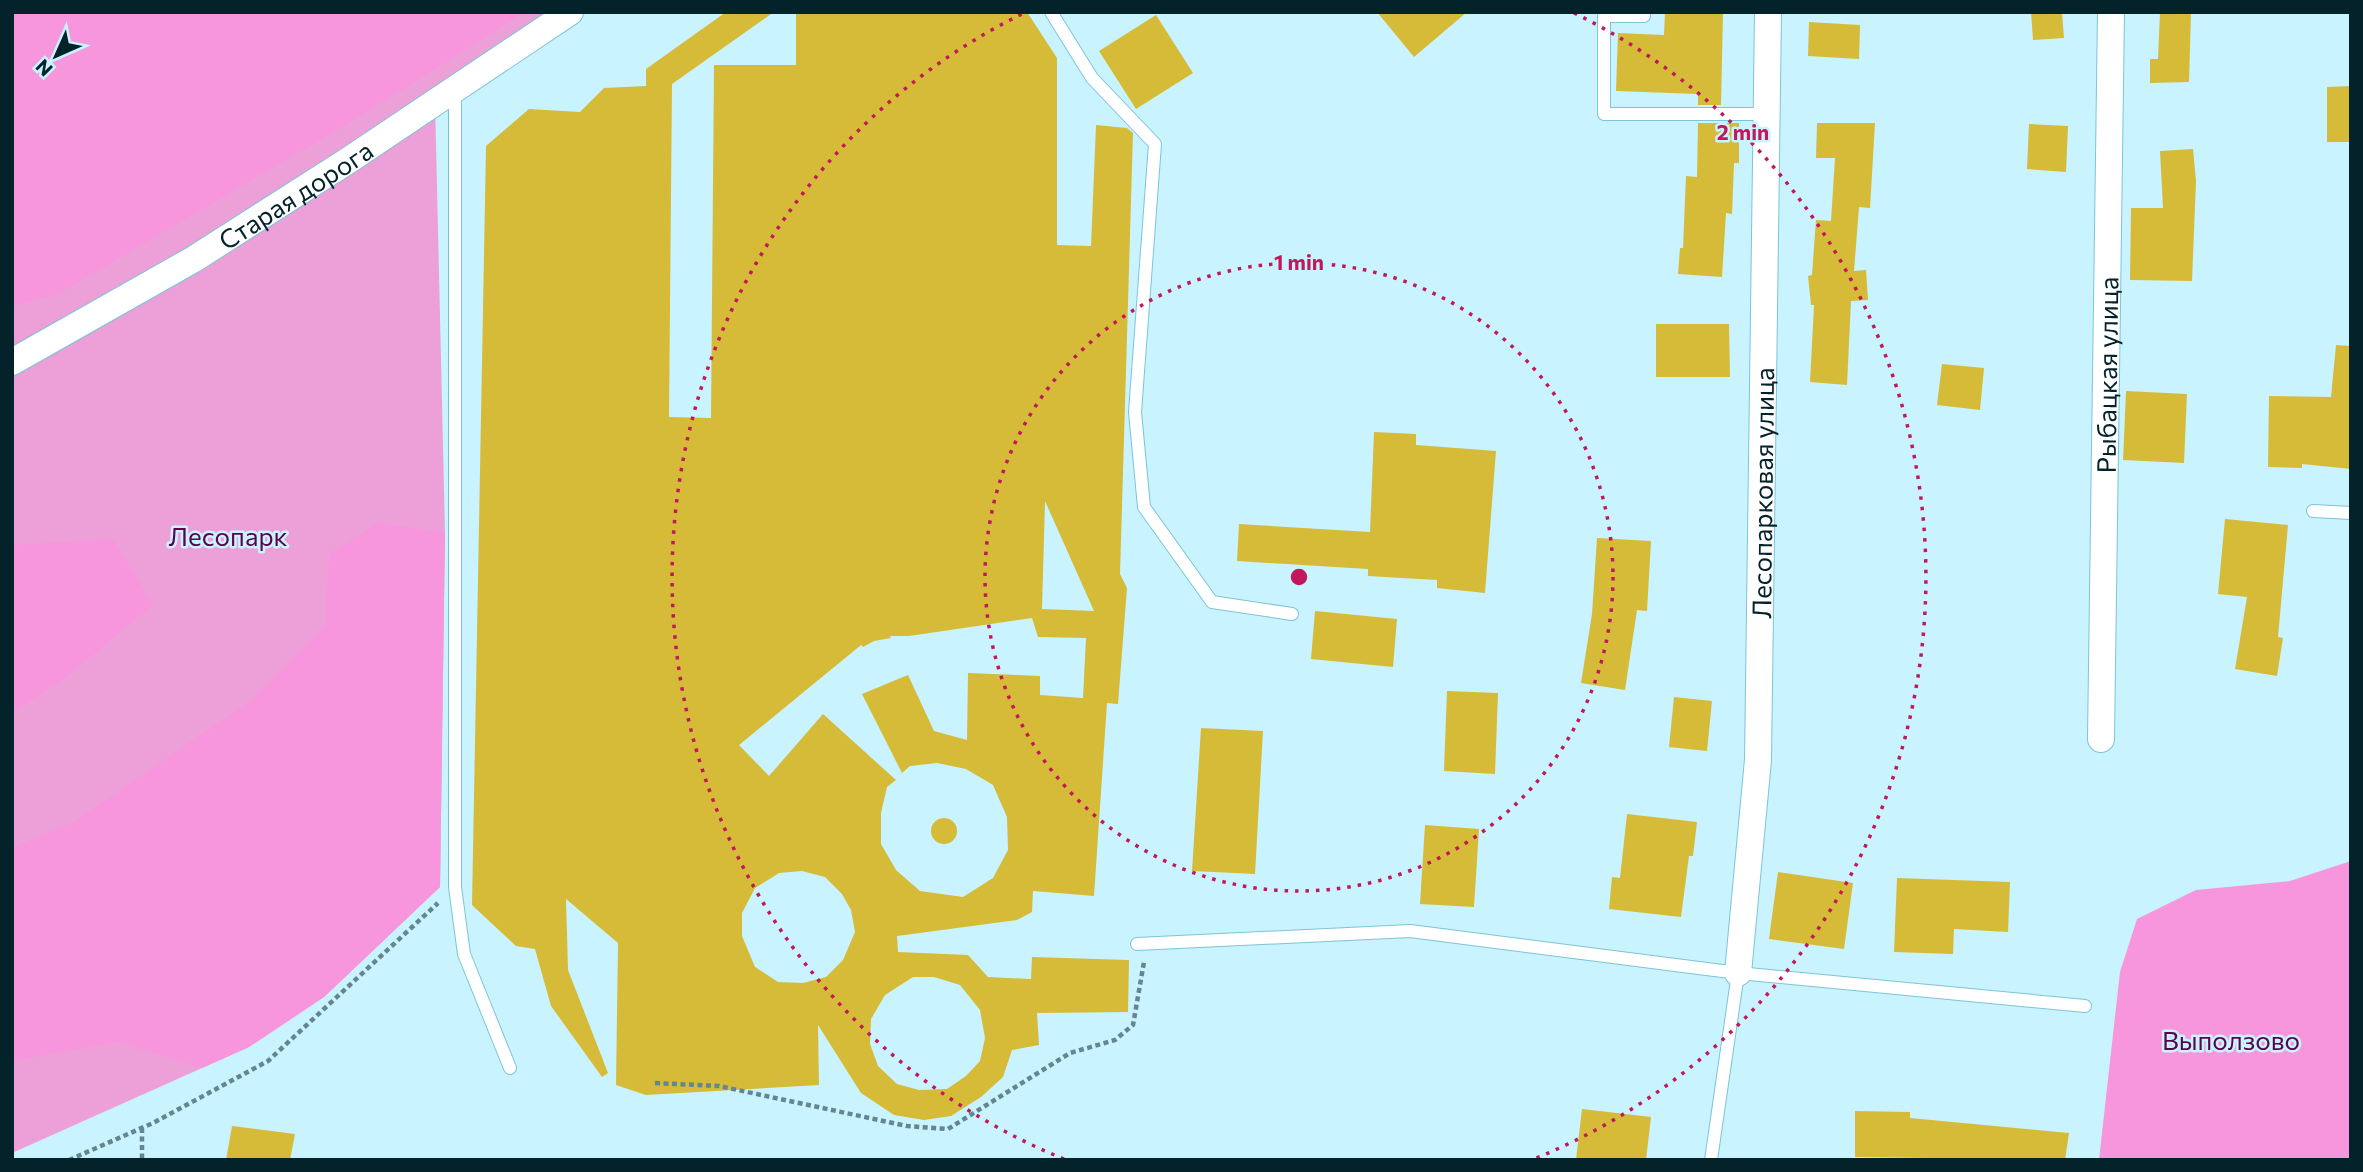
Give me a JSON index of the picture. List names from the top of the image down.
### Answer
{
  "streets": {
    "street": ["Старая дорога", "Рыбацкая улица", "Лесопарковая улица"]
  },
  "parks": ["Лесопарк", "Выползово"],
  "north": "bottom left",
  "rings": ["2 min", "1 min"]
}
